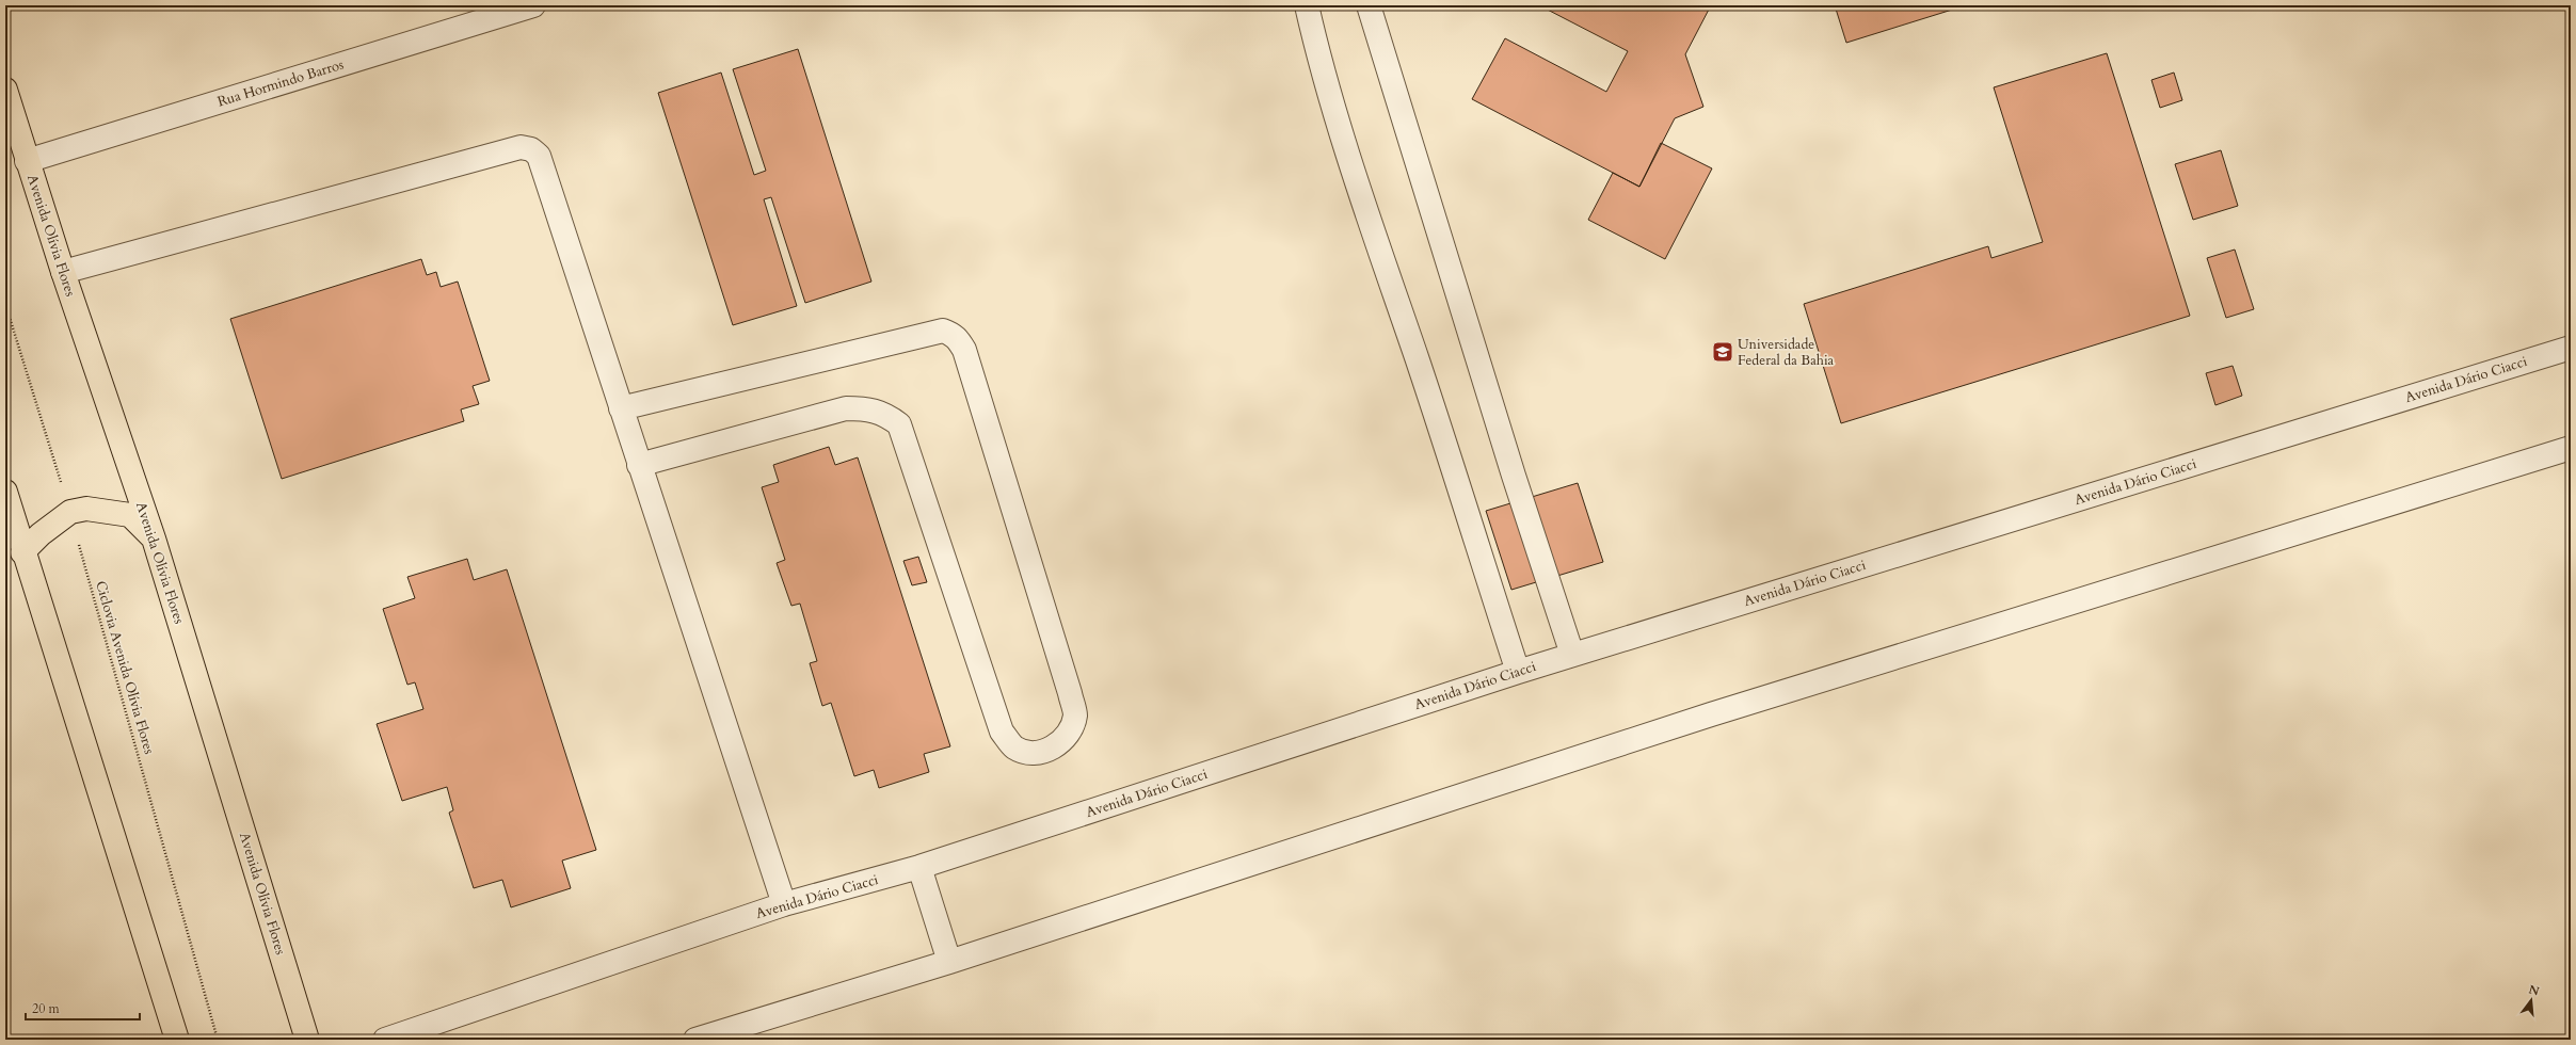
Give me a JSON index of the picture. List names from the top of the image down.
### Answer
{
  "streets": {
    "main road": ["Avenida Olívia Flores"],
    "street": ["Rua Hormindo Barros", "Avenida Dário Ciacci"],
    "path": ["Ciclovia Avenida Olívia Flores"]
  },
  "crossings": [
    ["Rua Hormindo Barros", "Avenida Olívia Flores"]
  ],
  "places": {
    "school or university": ["Universidade Federal da Bahia"]
  },
  "scale_bar": "20 m",
  "north": "top"
}
